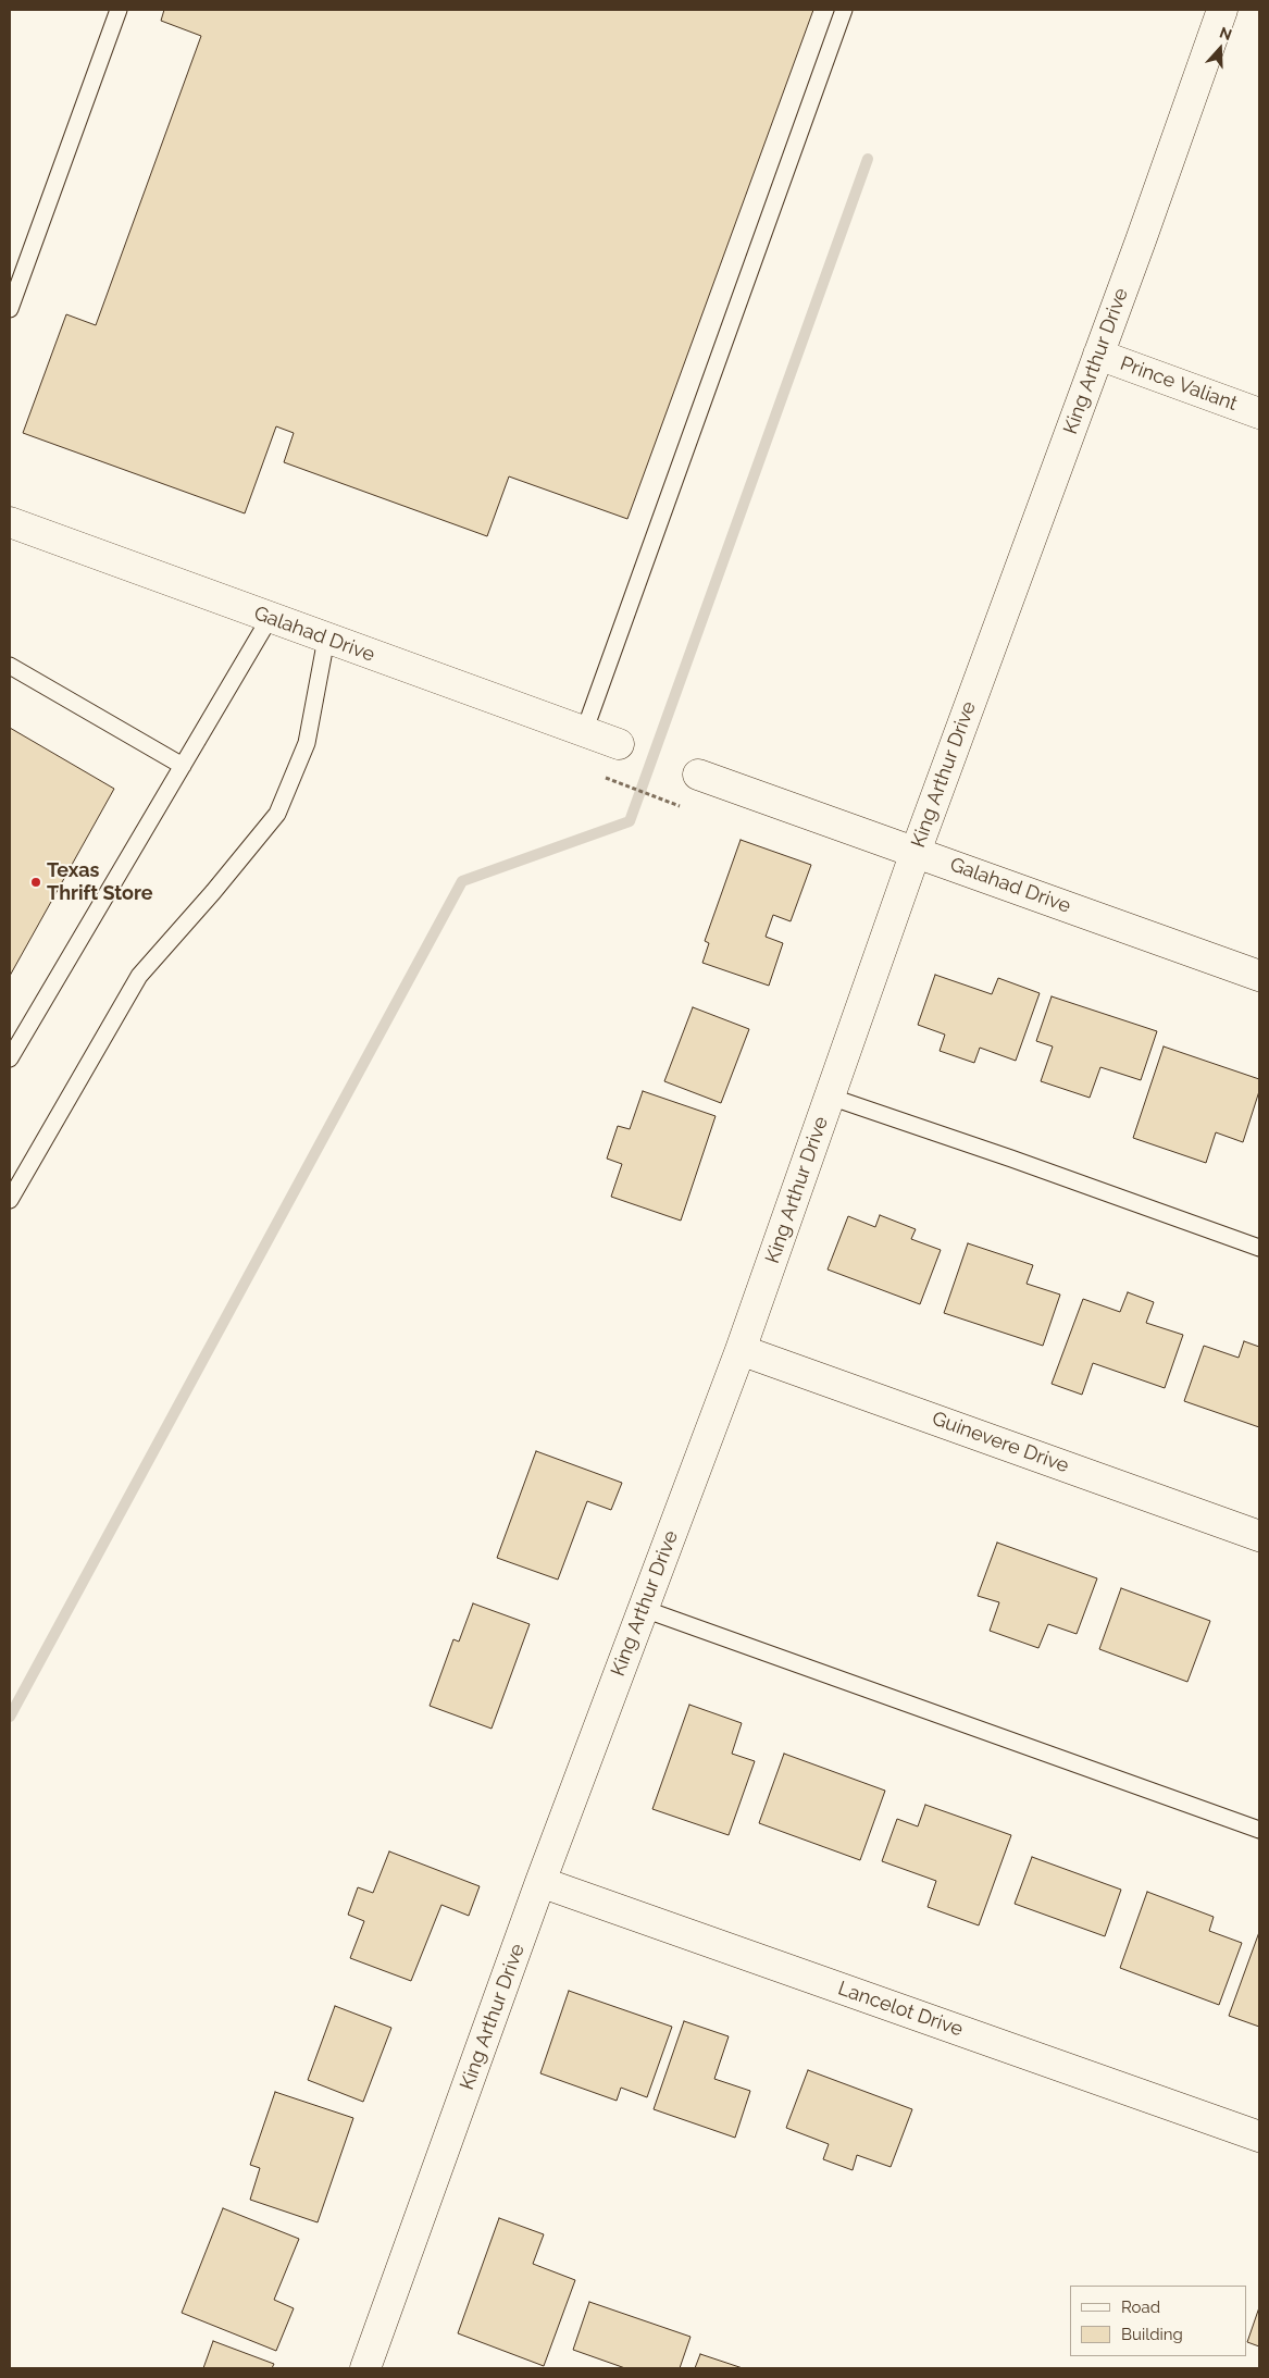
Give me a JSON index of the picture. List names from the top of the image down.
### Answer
{
  "streets": {
    "street": [
      "King Arthur Drive",
      "Prince Valiant",
      "Galahad Drive",
      "Guinevere Drive",
      "Lancelot Drive"
    ]
  },
  "crossings": [
    ["King Arthur Drive", "Prince Valiant"],
    ["King Arthur Drive", "Galahad Drive"],
    ["King Arthur Drive", "Guinevere Drive"],
    ["King Arthur Drive", "Lancelot Drive"]
  ],
  "places": ["Texas Thrift Store"],
  "legend": ["Road", "Building"],
  "north": "top"
}
